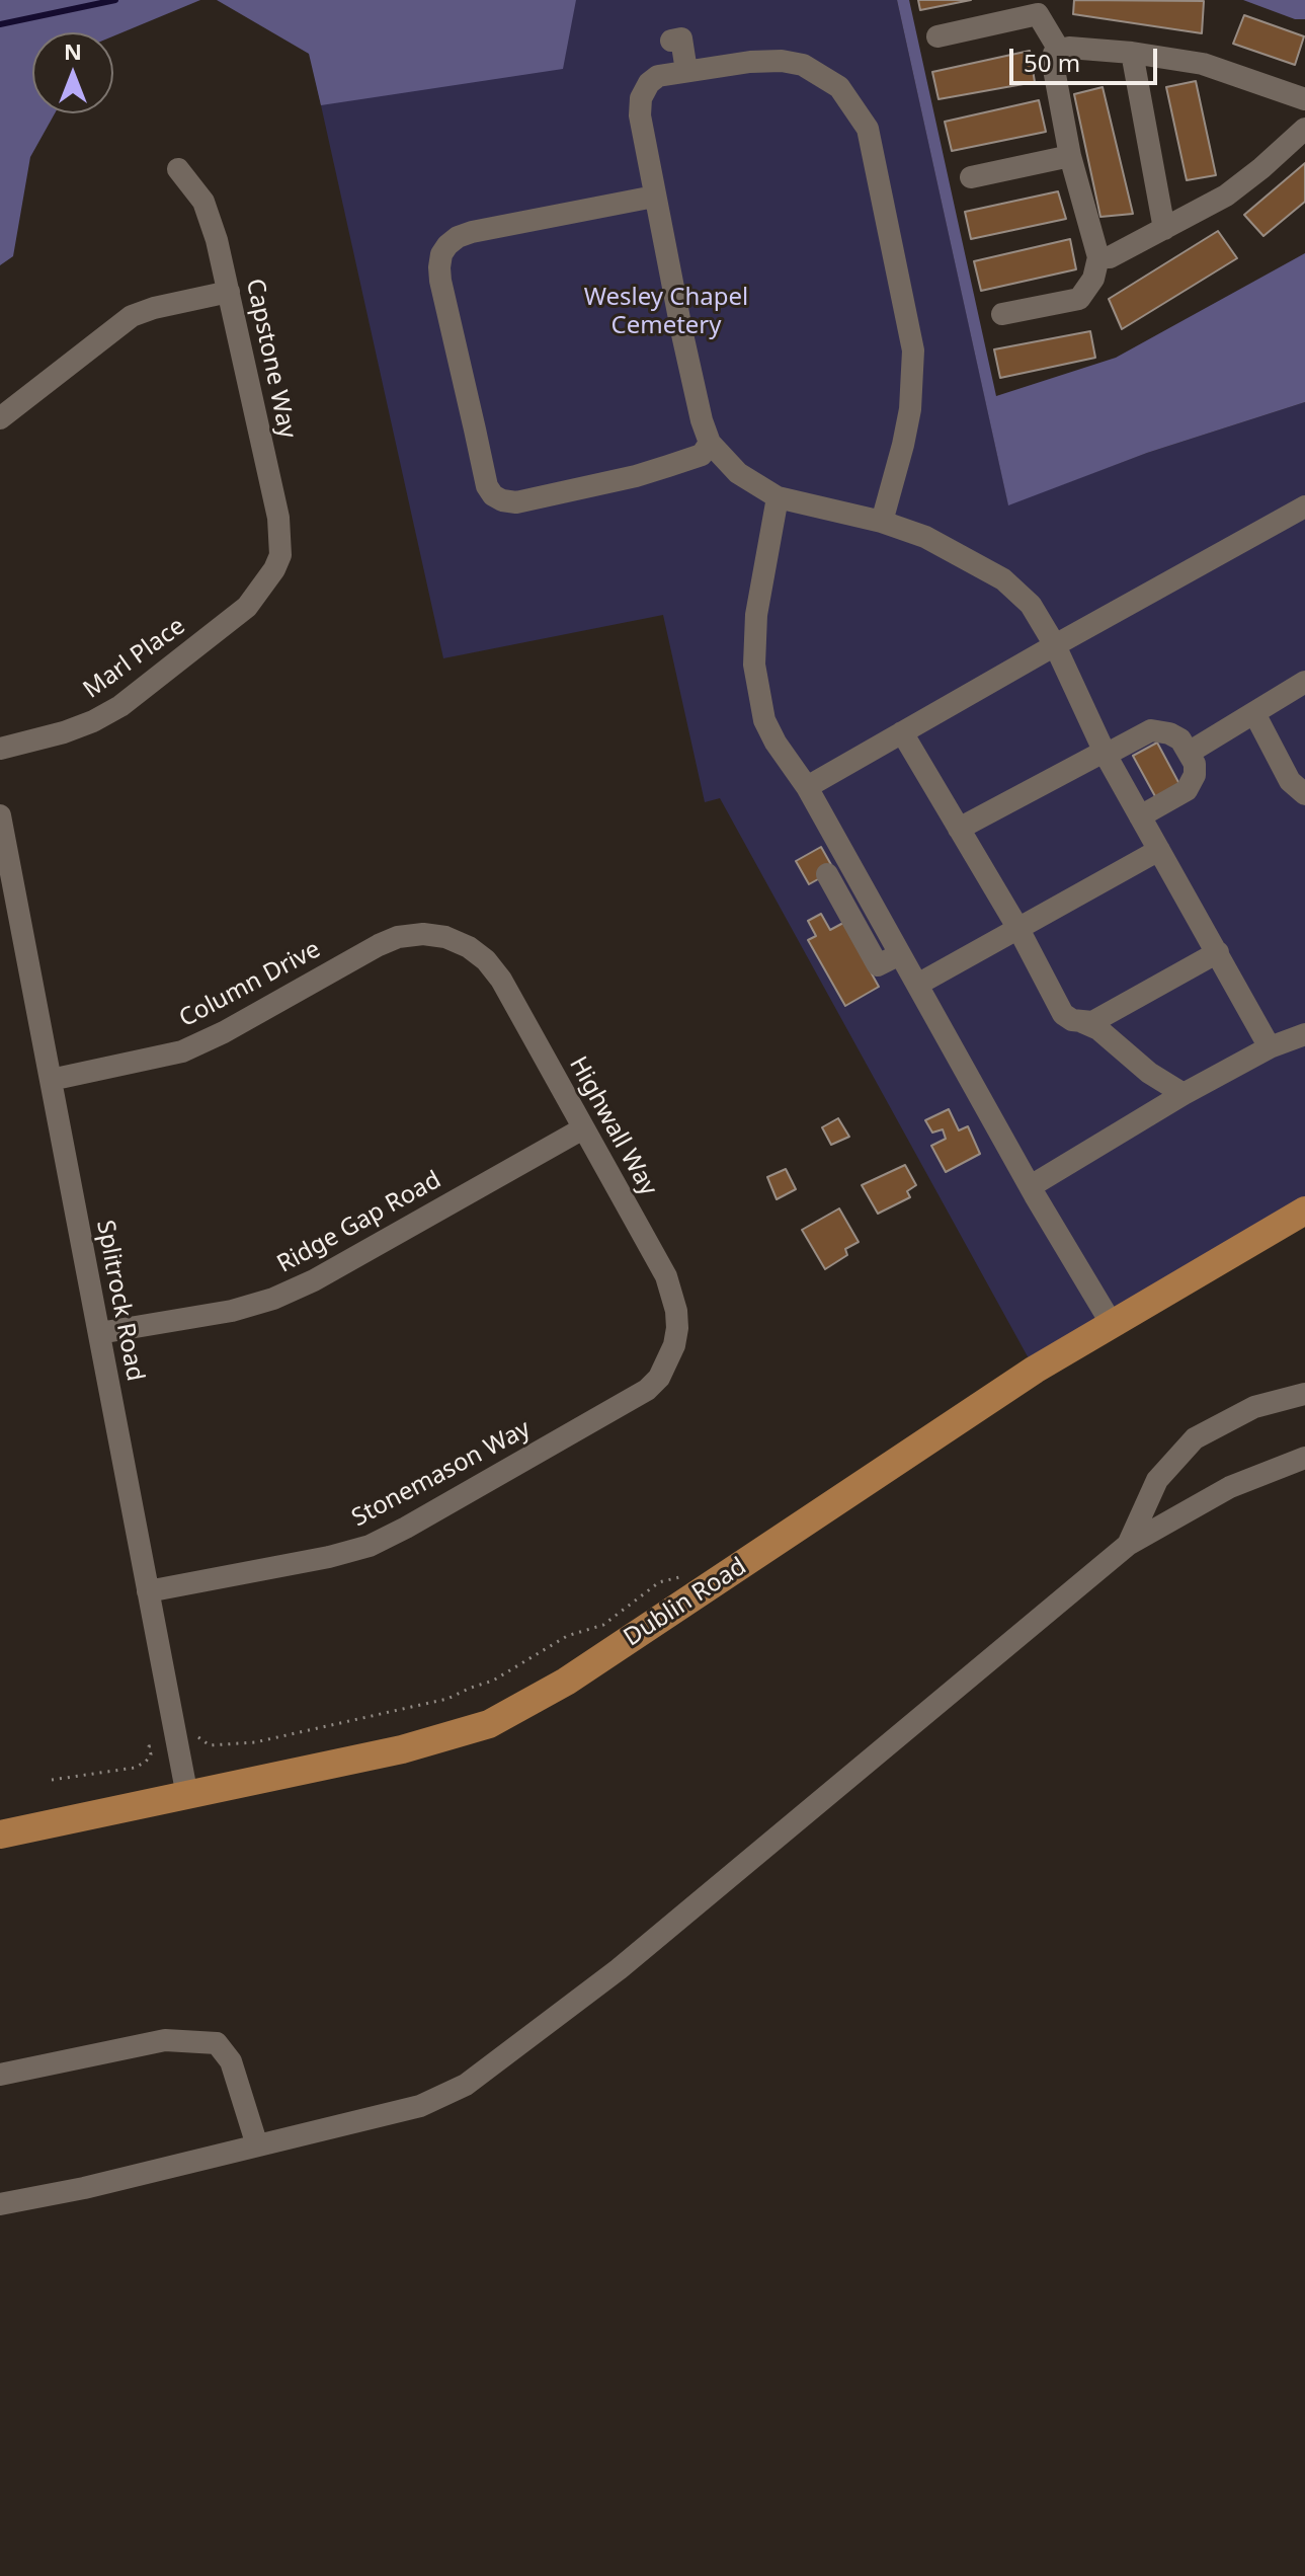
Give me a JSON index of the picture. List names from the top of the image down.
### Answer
{
  "streets": {
    "main road": ["Dublin Road"],
    "street": [
      "Capstone Way",
      "Marl Place",
      "Column Drive",
      "Highwall Way",
      "Ridge Gap Road",
      "Splitrock Road",
      "Stonemason Way"
    ]
  },
  "crossings": [
    ["Capstone Way", "Marl Place"],
    ["Column Drive", "Highwall Way"],
    ["Column Drive", "Splitrock Road"],
    ["Highwall Way", "Ridge Gap Road"],
    ["Highwall Way", "Stonemason Way"],
    ["Ridge Gap Road", "Splitrock Road"],
    ["Splitrock Road", "Stonemason Way"],
    ["Splitrock Road", "Dublin Road"]
  ],
  "parks": ["Wesley Chapel Cemetery"],
  "scale_bar": "50 m",
  "north": "top"
}
